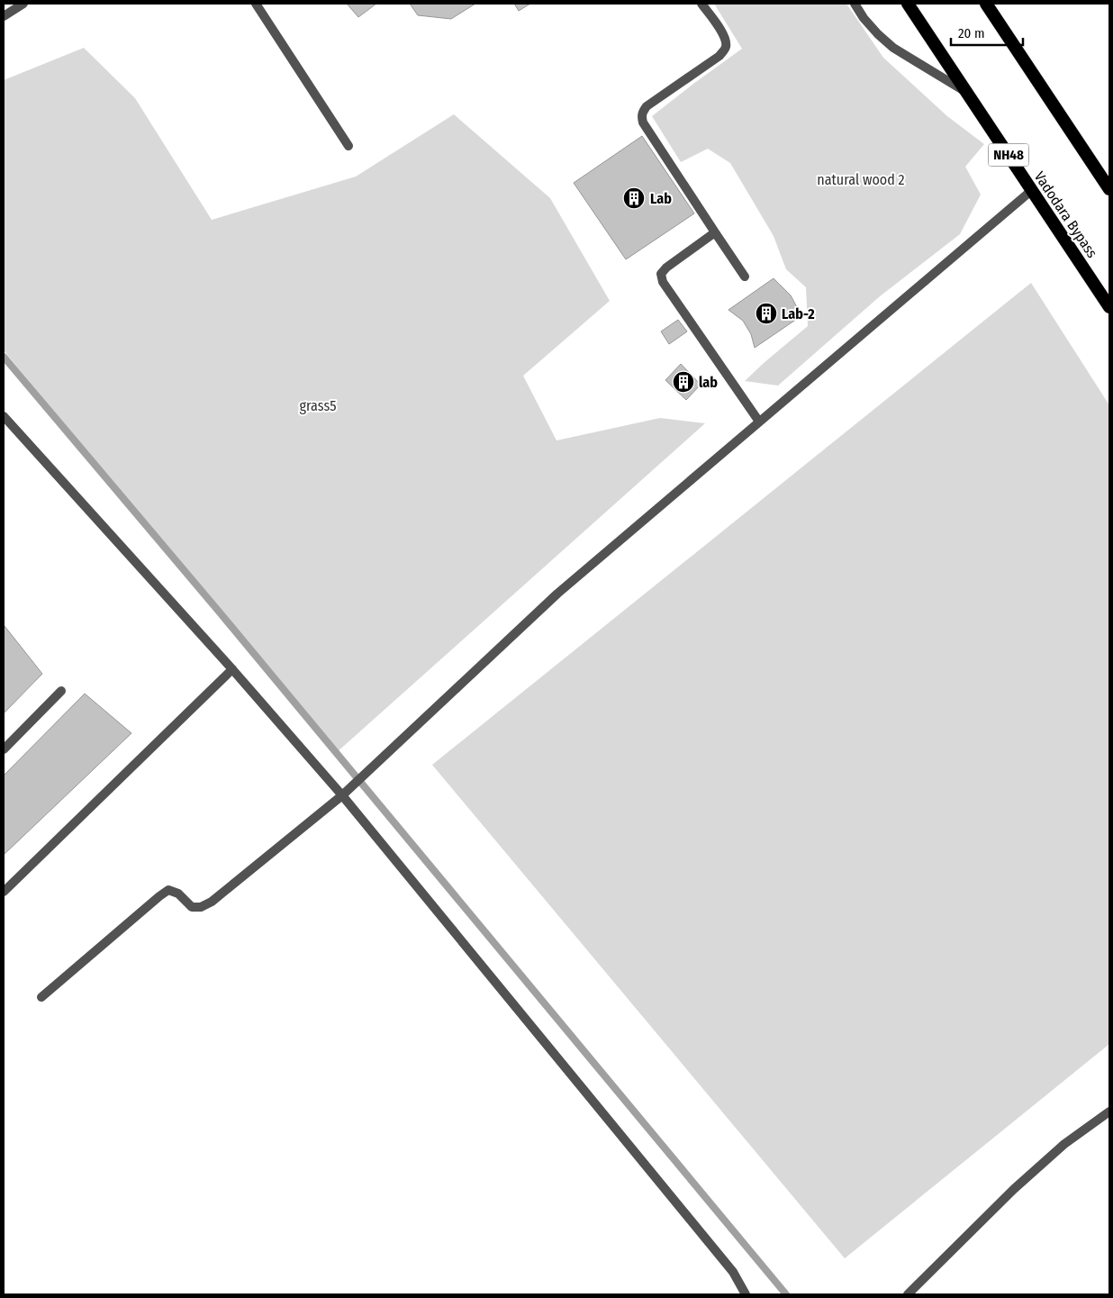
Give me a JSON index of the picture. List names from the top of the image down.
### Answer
{
  "streets": {
    "highway": ["NH48", "Vadodara Bypass"]
  },
  "parks": ["natural wood 2", "grass5"],
  "places": {
    "building": ["Lab", "Lab-2", "lab"]
  },
  "scale_bar": "20 m"
}
